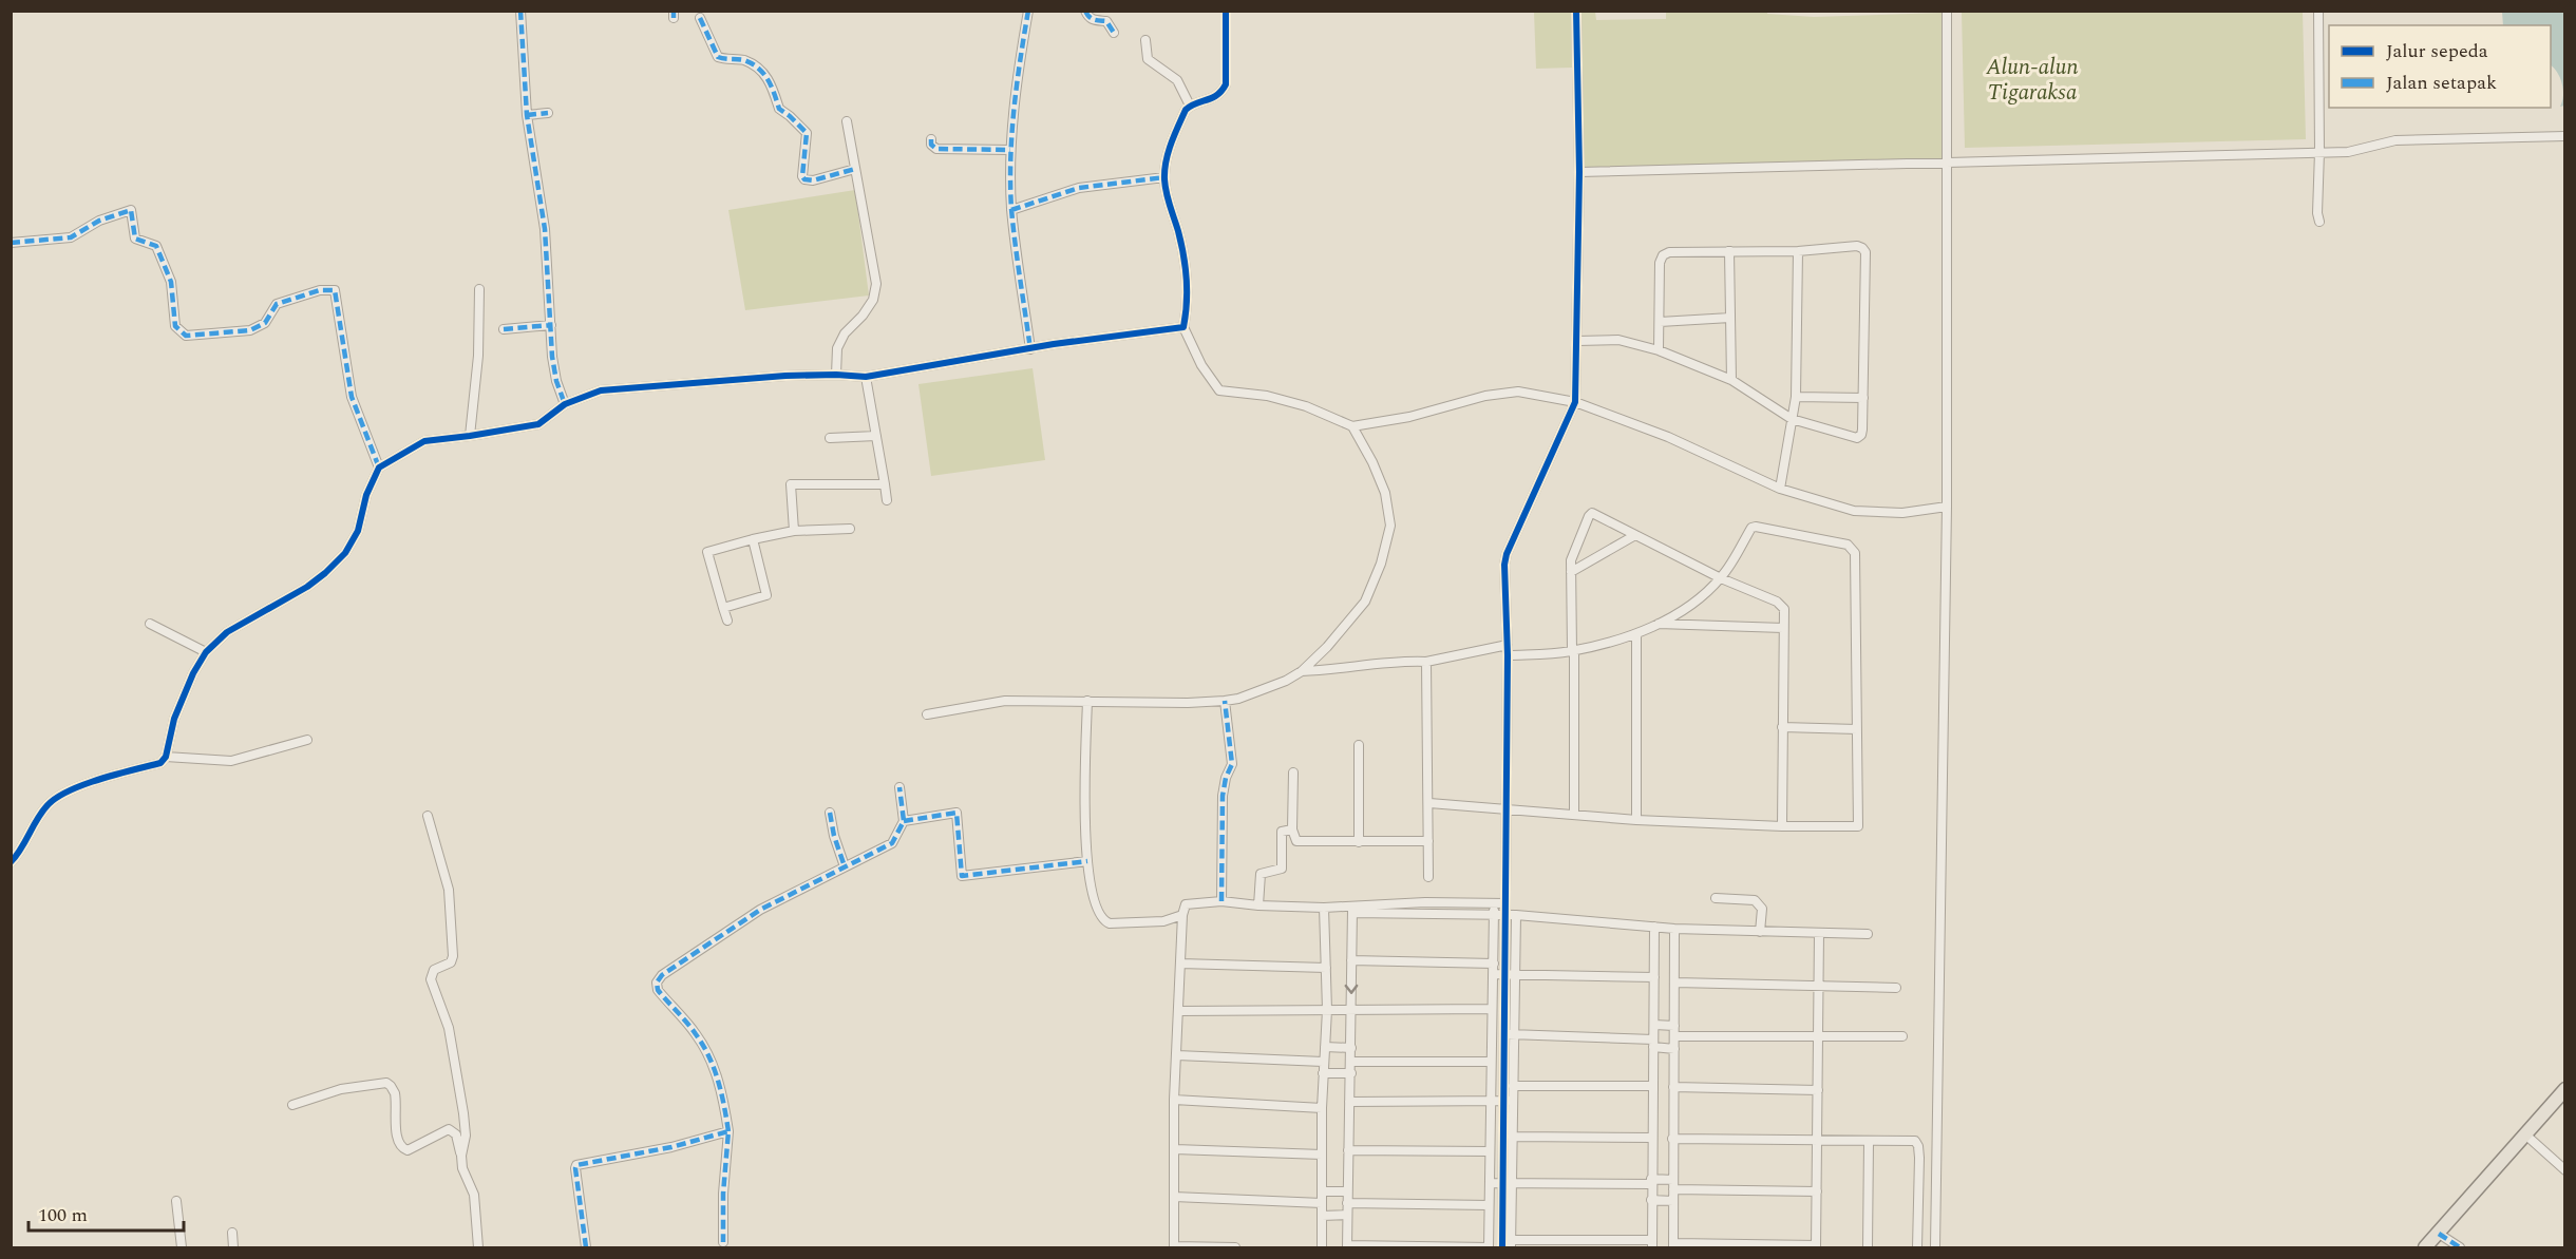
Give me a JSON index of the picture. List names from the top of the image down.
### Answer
{
  "parks": ["Alun-alun Tigaraksa"],
  "legend": ["Jalur sepeda", "Jalan setapak"],
  "scale_bar": "100 m"
}
